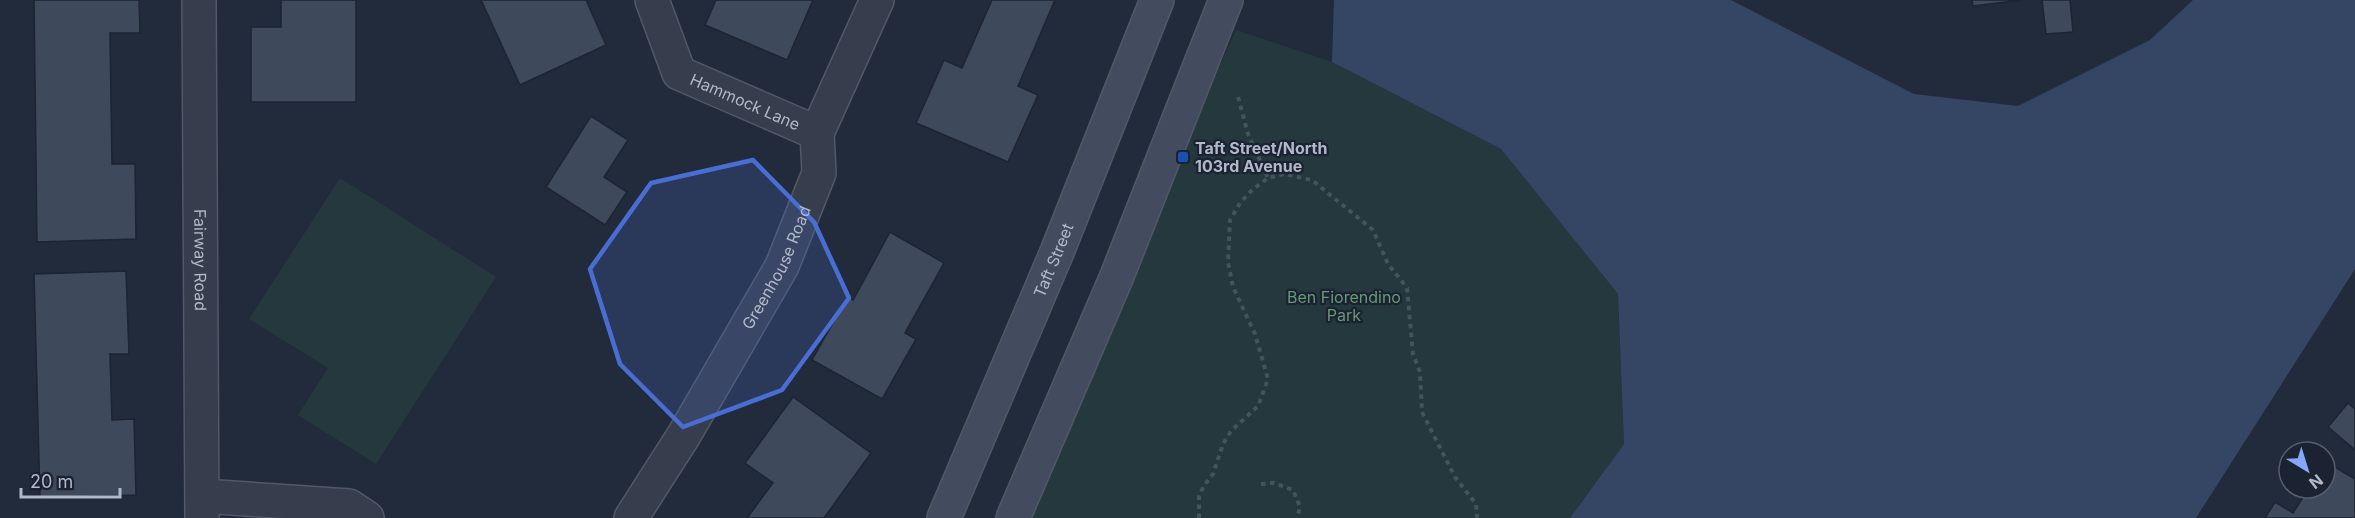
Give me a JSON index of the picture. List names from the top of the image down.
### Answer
{
  "streets": {
    "street": [
      "Hammock Lane",
      "Fairway Road",
      "Taft Street",
      "Greenhouse Road"
    ]
  },
  "crossings": [
    ["Hammock Lane", "Greenhouse Road"]
  ],
  "parks": ["Ben Fiorendino Park"],
  "places": {
    "transit": ["Taft Street/North 103rd Avenue"]
  },
  "scale_bar": "20 m",
  "north": "bottom right"
}
